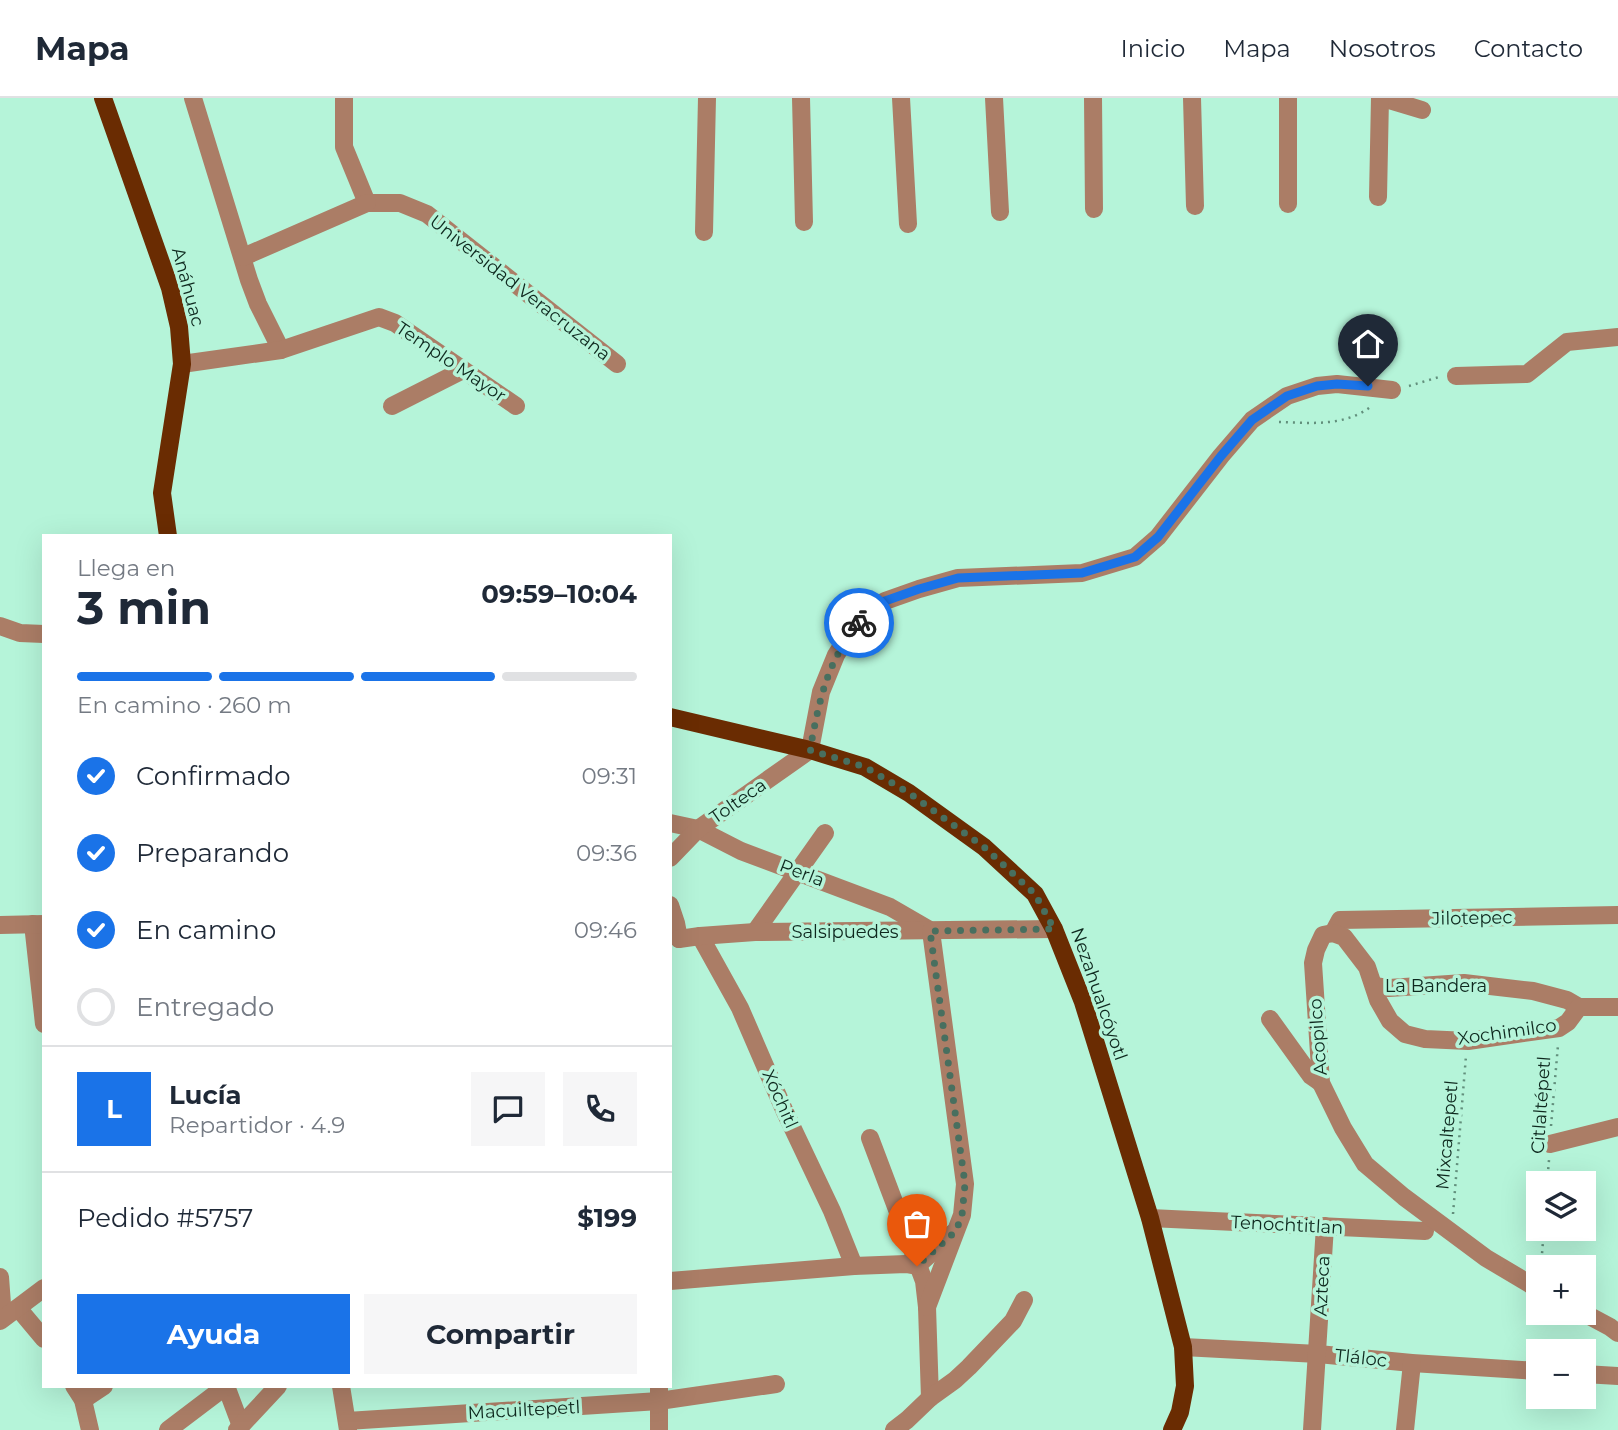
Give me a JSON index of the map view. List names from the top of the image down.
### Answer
{
  "streets": {
    "main road": ["Anáhuac", "Nezahualcóyotl"],
    "street": [
      "Universidad Veracruzana",
      "Templo Mayor",
      "Tolteca",
      "Perla",
      "Jilotepec",
      "Salsipuedes",
      "La Bandera",
      "Xochimilco",
      "Acopilco",
      "Xóchitl",
      "Tenochtitlan",
      "Azteca",
      "Tláloc",
      "Macuiltepetl"
    ],
    "path": ["Citlaltépetl", "Mixcaltepetl"]
  },
  "crossings": [
    ["Anáhuac", "Templo Mayor"],
    ["Tolteca", "Perla"],
    ["Tolteca", "Nezahualcóyotl"],
    ["Perla", "Salsipuedes"],
    ["Jilotepec", "Acopilco"],
    ["Salsipuedes", "Nezahualcóyotl"],
    ["Salsipuedes", "Xóchitl"],
    ["La Bandera", "Xochimilco"],
    ["Nezahualcóyotl", "Tenochtitlan"],
    ["Nezahualcóyotl", "Tláloc"],
    ["Xochimilco", "Citlaltépetl"],
    ["Xochimilco", "Mixcaltepetl"],
    ["Acopilco", "Mixcaltepetl"],
    ["Tenochtitlan", "Azteca"],
    ["Azteca", "Tláloc"]
  ],
  "page": {
    "header": "Mapa",
    "nav": [
      "Inicio",
      "Mapa",
      "Nosotros",
      "Contacto"
    ],
    "heading": ["3 min", "Llega en", "09:59–10:04"],
    "panel": [
      "Lucía",
      "Repartidor · 4.9",
      "Pedido #5757",
      "$199"
    ],
    "bar": "En camino · 260 m",
    "list": [
      ["Confirmado", "09:31"],
      ["Preparando", "09:36"],
      ["En camino", "09:46"],
      "Entregado"
    ],
    "round": "L",
    "map_buttons": ["+", "−"],
    "buttons": ["Ayuda", "Compartir"]
  }
}
